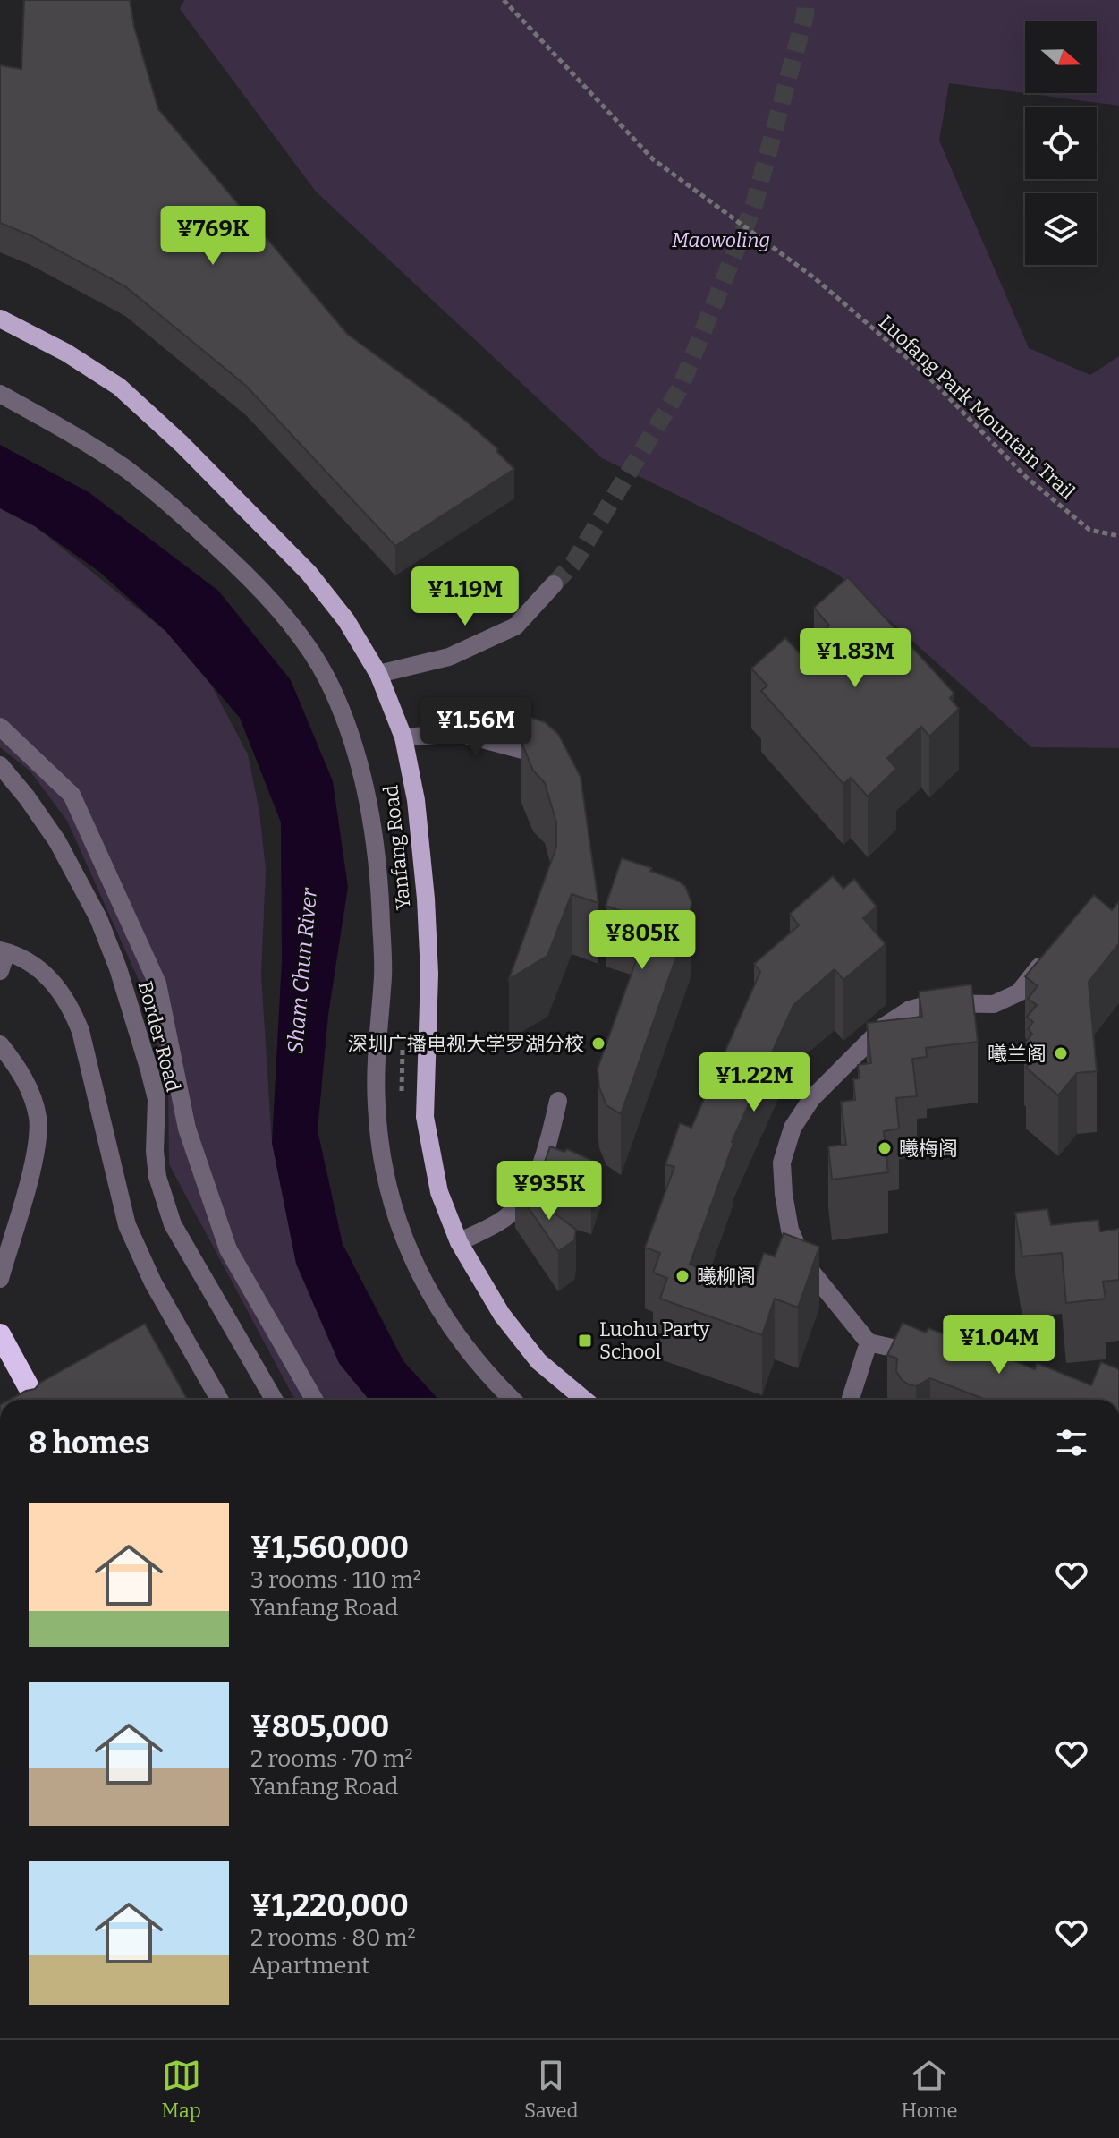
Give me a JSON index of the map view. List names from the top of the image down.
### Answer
{
  "streets": {
    "main road": ["Yanfang Road"],
    "street": ["Border Road"],
    "path": ["Luofang Park Mountain Trail"]
  },
  "water": ["Sham Chun River"],
  "parks": ["Maowoling"],
  "places": {
    "other": [
      "深圳广播电视大学罗湖分校",
      "曦兰阁",
      "曦梅阁",
      "曦柳阁"
    ],
    "transit": ["Luohu Party School"]
  },
  "north": "right",
  "page": {
    "price": [
      "¥769K",
      "¥1.19M",
      "¥1.83M",
      "¥1.56M",
      "¥805K",
      "¥1.22M",
      "¥935K",
      "¥1.04M"
    ],
    "heading": "8 homes",
    "list": [
      {
        "name": "¥1,560,000",
        "note": "3 rooms · 110 m² · Yanfang Road"
      },
      {
        "name": "¥805,000",
        "note": "2 rooms · 70 m² · Yanfang Road"
      },
      {
        "name": "¥1,220,000",
        "note": "2 rooms · 80 m² · Apartment"
      }
    ],
    "tabs": ["Map", "Saved", "Home"]
  }
}
